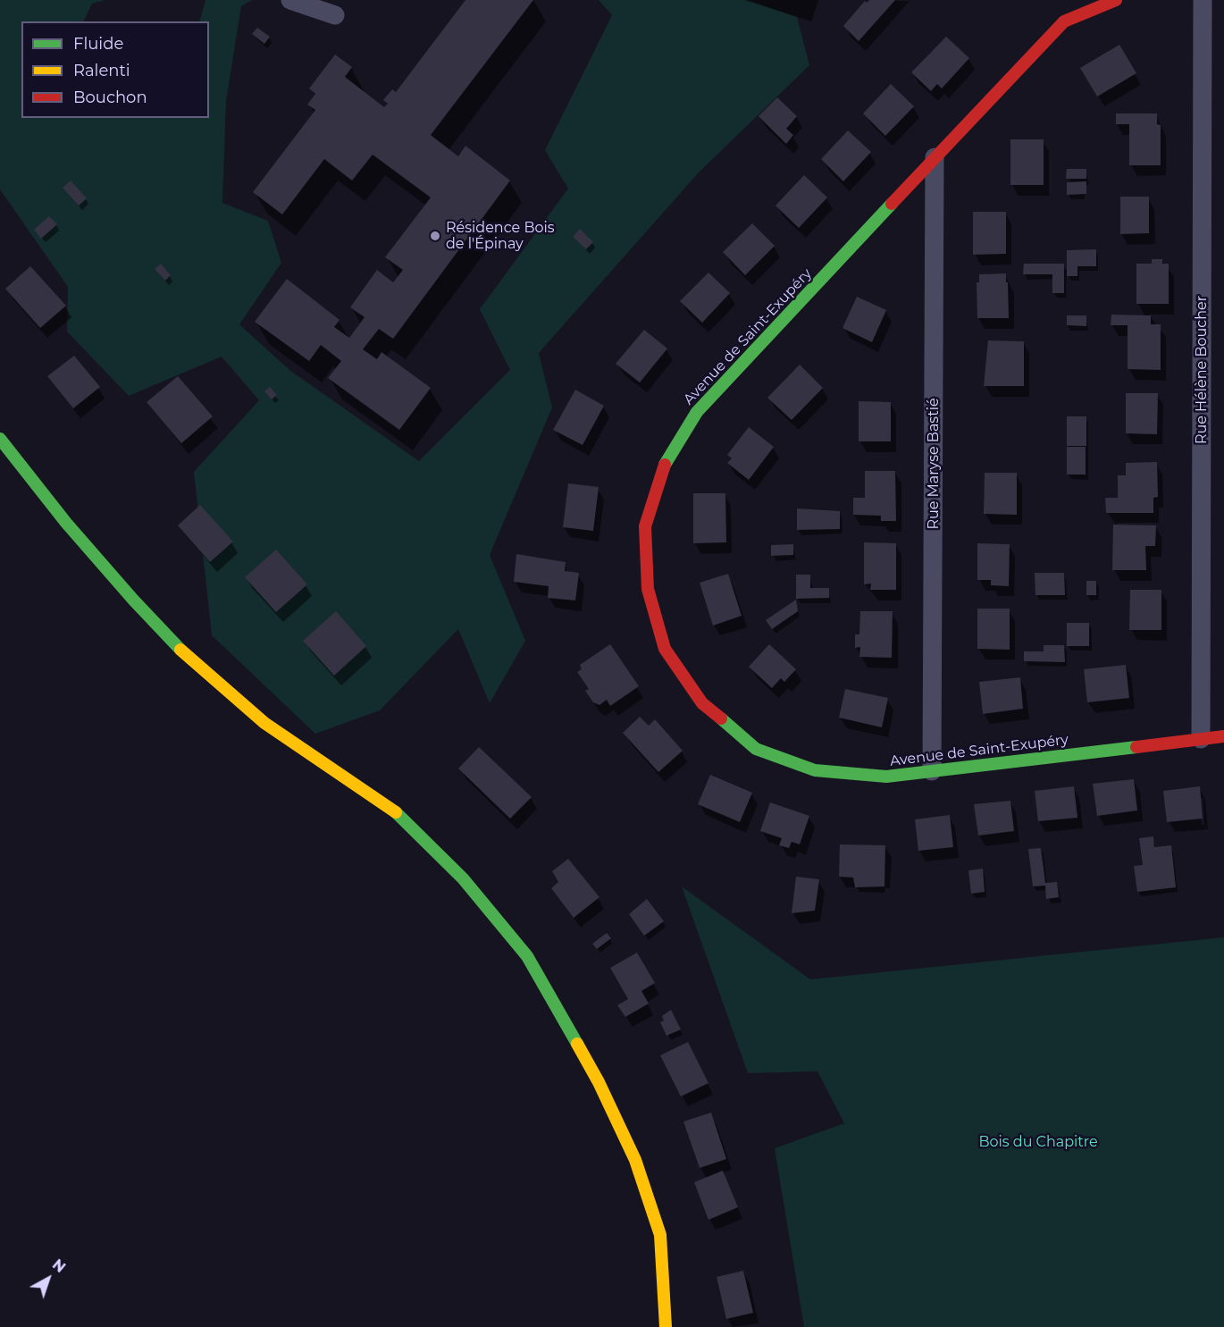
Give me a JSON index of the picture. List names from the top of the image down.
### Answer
{
  "streets": {
    "street": ["Avenue de Saint-Exupéry", "Rue Hélène Boucher", "Rue Maryse Bastié"]
  },
  "crossings": [
    ["Avenue de Saint-Exupéry", "Rue Hélène Boucher"],
    ["Avenue de Saint-Exupéry", "Rue Maryse Bastié"]
  ],
  "parks": ["Bois du Chapitre"],
  "places": ["Résidence Bois de l'Épinay"],
  "legend": ["Fluide", "Ralenti", "Bouchon"],
  "north": "top right"
}
